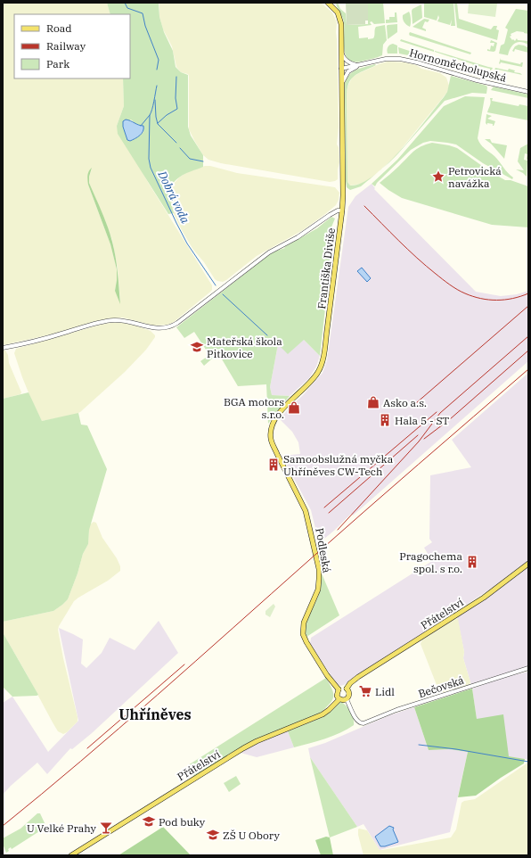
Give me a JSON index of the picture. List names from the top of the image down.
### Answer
{
  "streets": {
    "main road": ["Františka Diviše", "Podleská", "Přátelství"],
    "street": ["Hornoměcholupská", "Bečovská"]
  },
  "crossings": [
    ["Hornoměcholupská", "Františka Diviše"],
    ["Františka Diviše", "Podleská"],
    ["Podleská", "Přátelství"],
    ["Podleská", "Bečovská"],
    ["Přátelství", "Bečovská"]
  ],
  "districts": ["Uhříněves"],
  "water": ["Dobrá voda"],
  "places": {
    "place": ["Petrovická navážka"],
    "school or university": ["Mateřská škola Pitkovice", "Pod buky", "ZŠ U Obory"],
    "shop": ["Asko a.s.", "BGA motors s.r.o."],
    "building": ["Hala 5 - ST", "Samoobslužná myčka Uhříněves CW-Tech", "Pragochema spol. s r.o."],
    "supermarket": ["Lidl"],
    "bar": ["U Velké Prahy"]
  },
  "legend": ["Road", "Railway", "Park"]
}
